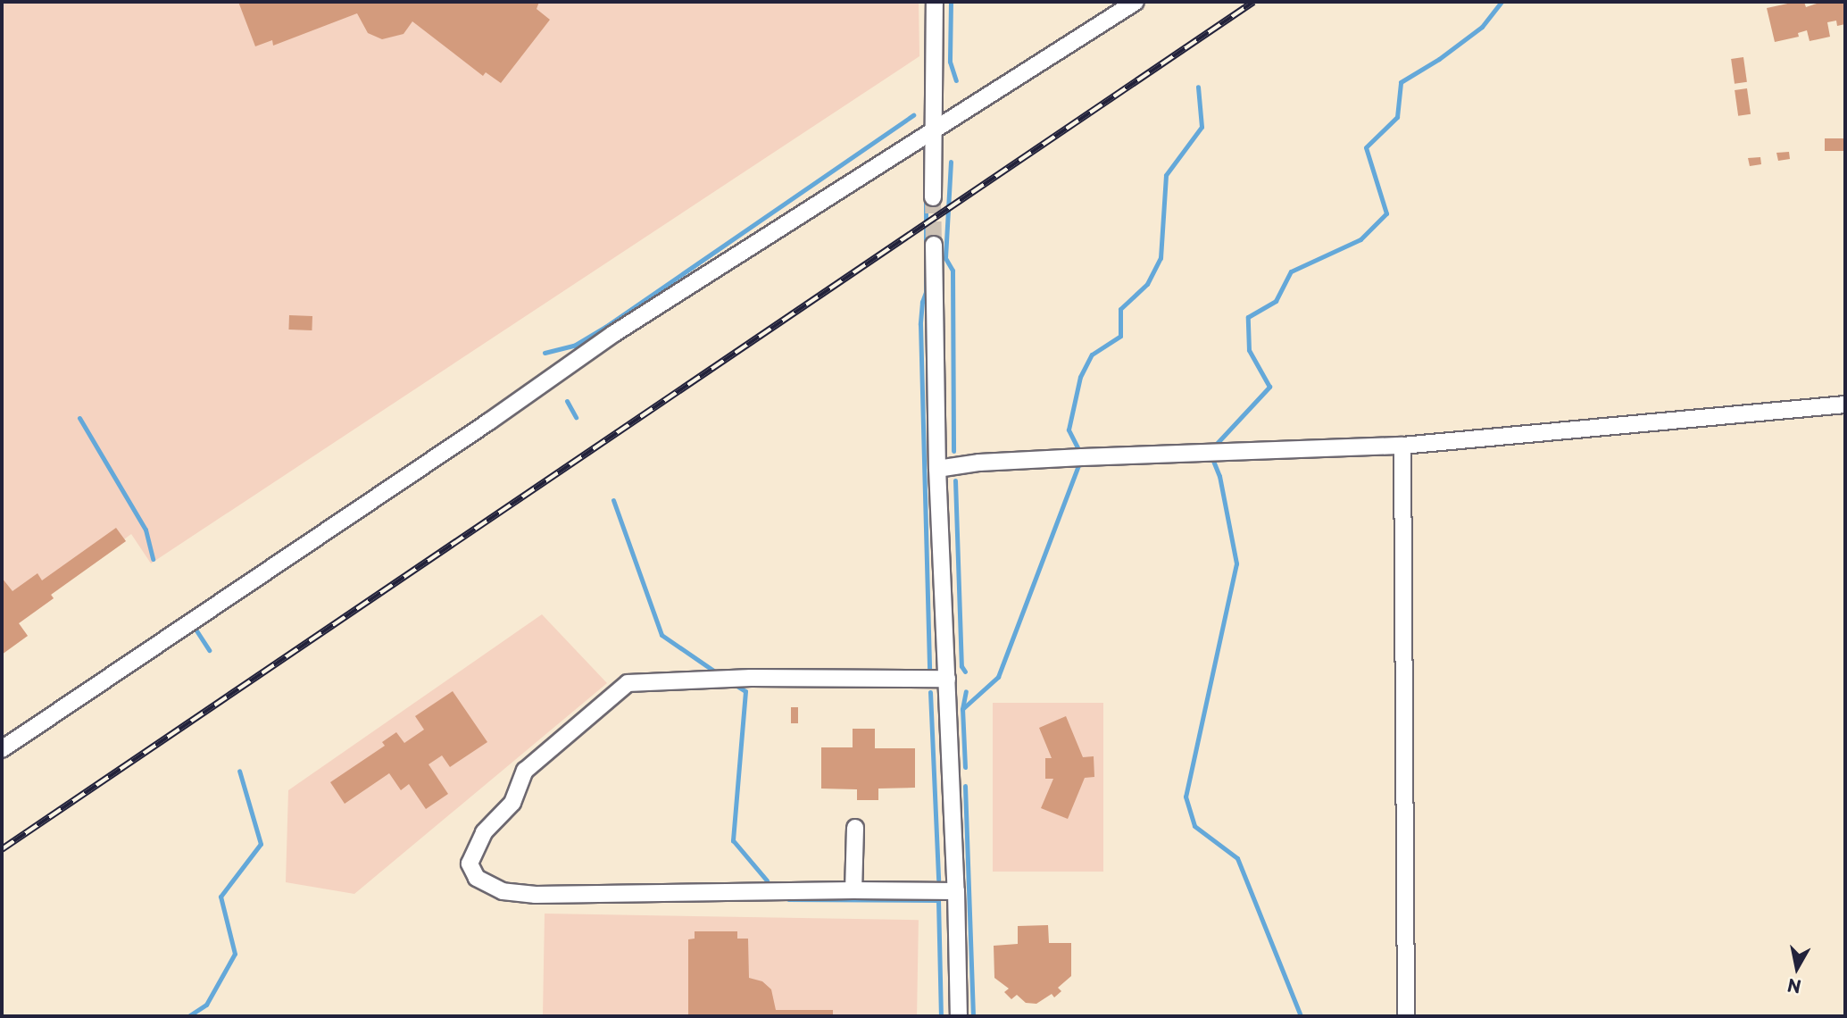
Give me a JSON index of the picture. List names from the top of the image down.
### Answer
{
  "north": "bottom"
}
